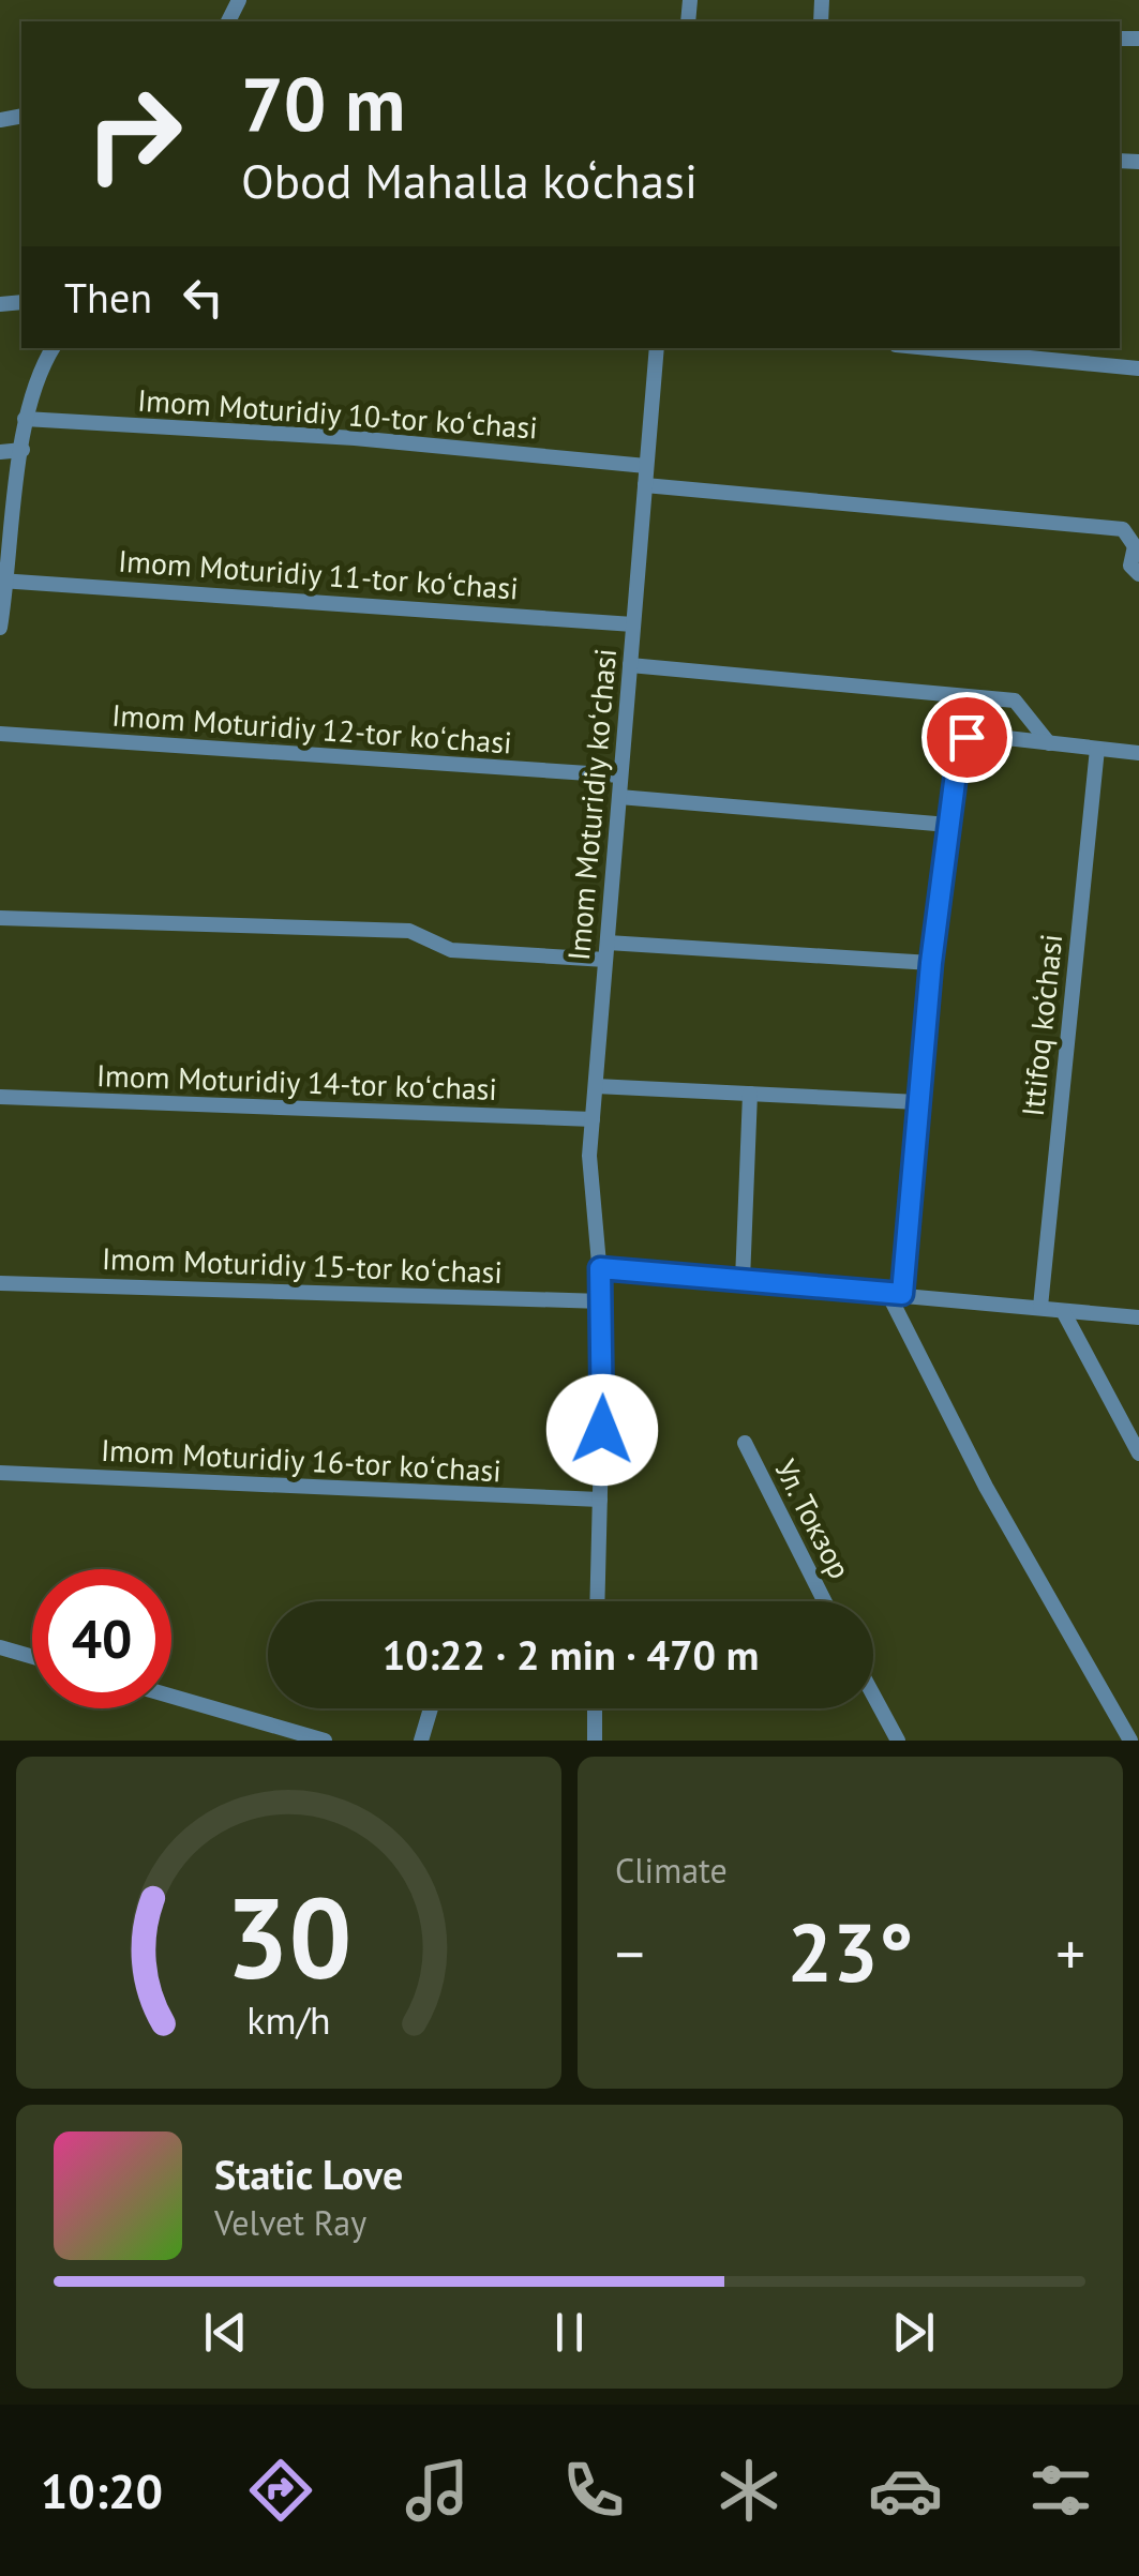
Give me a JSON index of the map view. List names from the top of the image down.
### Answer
{
  "streets": {
    "street": [
      "Imom Moturidiy 10-tor koʻchasi",
      "Imom Moturidiy 11-tor koʻchasi",
      "Imom Moturidiy 12-tor koʻchasi",
      "Imom Moturidiy koʻchasi",
      "Ittifoq ko‘chasi",
      "Imom Moturidiy 14-tor koʻchasi",
      "Imom Moturidiy 15-tor koʻchasi",
      "Imom Moturidiy 16-tor koʻchasi",
      "Ул. Токзор"
    ]
  },
  "crossings": [
    ["Imom Moturidiy 10-tor koʻchasi", "Imom Moturidiy koʻchasi"],
    ["Imom Moturidiy 11-tor koʻchasi", "Imom Moturidiy koʻchasi"],
    ["Imom Moturidiy 12-tor koʻchasi", "Imom Moturidiy koʻchasi"],
    ["Imom Moturidiy koʻchasi", "Imom Moturidiy 14-tor koʻchasi"],
    ["Imom Moturidiy koʻchasi", "Imom Moturidiy 15-tor koʻchasi"],
    ["Imom Moturidiy koʻchasi", "Imom Moturidiy 16-tor koʻchasi"]
  ],
  "page": {
    "turn": ["70 m", "Obod Mahalla ko‘chasi"],
    "then": "Then",
    "limit": "40",
    "trip": "10:22 · 2 min · 470 m",
    "tile": "Climate",
    "heat": ["−", "23°", "+"],
    "song": ["Static Love", "Velvet Ray"],
    "tabs": "10:20",
    "gauge": ["30", "km/h"]
  }
}
